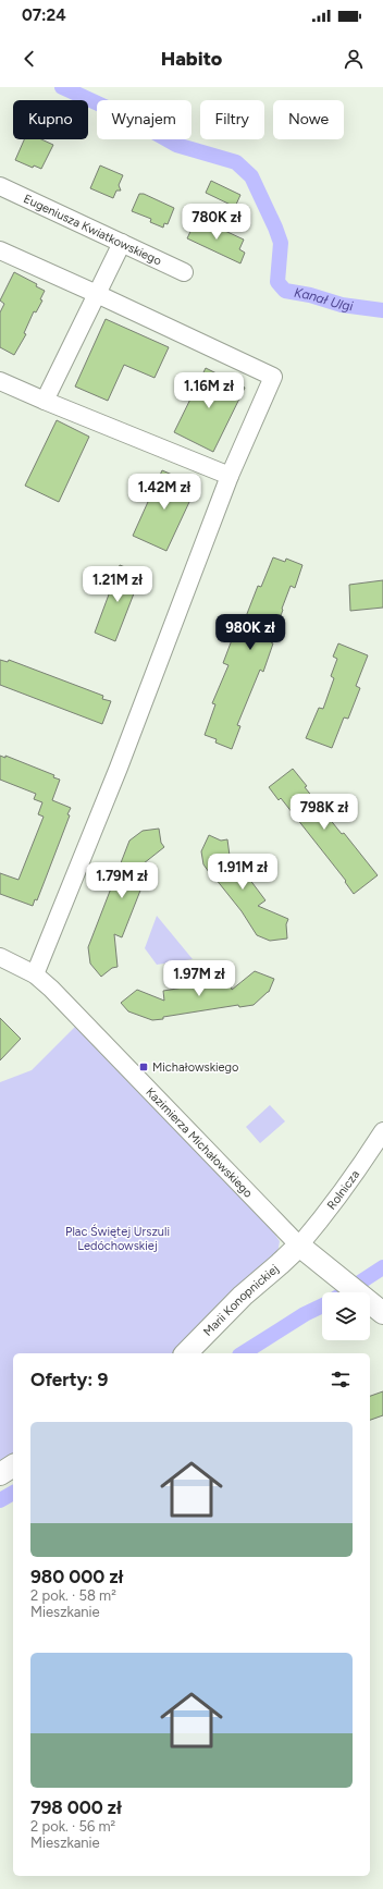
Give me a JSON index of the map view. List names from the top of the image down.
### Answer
{
  "streets": {
    "street": [
      "Eugeniusza Kwiatkowskiego",
      "Kazimierza Michałowskiego",
      "Rolnicza",
      "Marii Konopnickiej"
    ]
  },
  "crossings": [
    ["Kazimierza Michałowskiego", "Rolnicza"],
    ["Kazimierza Michałowskiego", "Marii Konopnickiej"],
    ["Rolnicza", "Marii Konopnickiej"]
  ],
  "water": ["Kanał Ulgi"],
  "parks": ["Plac Świętej Urszuli Ledóchowskiej"],
  "places": {
    "transit": ["Michałowskiego"]
  },
  "page": {
    "status": "07:24",
    "header": "Habito",
    "chip": [
      "Kupno",
      "Wynajem",
      "Filtry",
      "Nowe"
    ],
    "price": [
      "780K zł",
      "1.16M zł",
      "1.42M zł",
      "1.21M zł",
      "980K zł",
      "798K zł",
      "1.91M zł",
      "1.79M zł",
      "1.97M zł"
    ],
    "heading": "Oferty: 9",
    "list": [
      {
        "name": "980 000 zł",
        "note": "2 pok. · 58 m² · Mieszkanie"
      },
      {
        "name": "798 000 zł",
        "note": "2 pok. · 56 m² · Mieszkanie"
      }
    ]
  }
}
